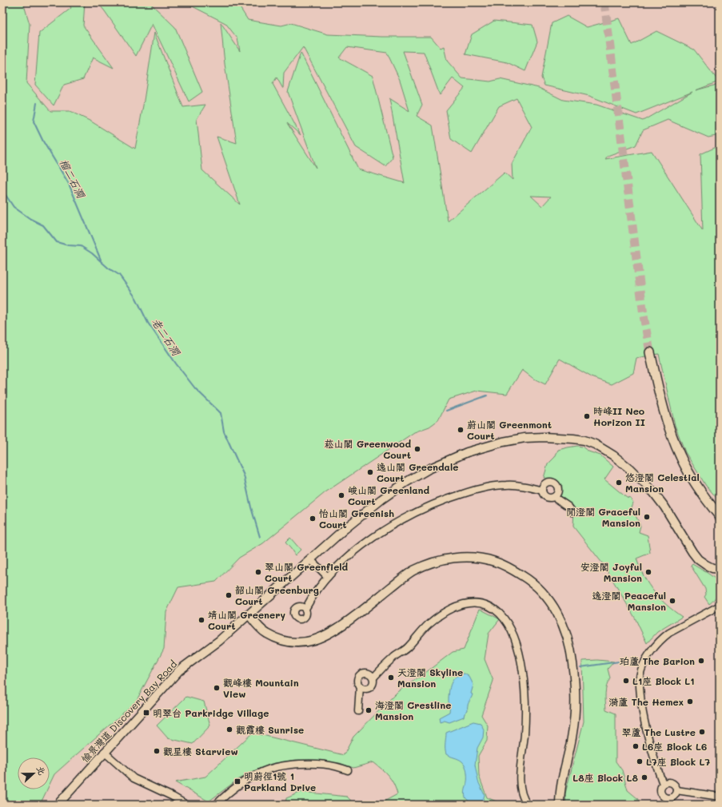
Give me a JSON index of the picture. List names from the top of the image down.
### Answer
{
  "streets": {
    "street": ["愉景灣道 Discovery Bay Road"]
  },
  "water": ["榴二石澗", "老二石澗"],
  "places": {
    "other": [
      "時峰II Neo Horizon II",
      "蔚山閣 Greenmont Court",
      "菘山閣 Greenwood Court",
      "逸山閣 Greendale Court",
      "悠澄閣 Celestial Mansion",
      "峻山閣 Greenland Court",
      "閒澄閣 Graceful Mansion",
      "怡山閣 Greenish Court",
      "翠山閣 Greenfield Court",
      "安澄閣 Joyful Mansion",
      "韶山閣 Greenburg Court",
      "逸澄閣 Peaceful Mansion",
      "靖山閣 Greenery Court",
      "珀蘆 The Barion",
      "天澄閣 Skyline Mansion",
      "L1座 Block L1",
      "觀峰樓 Mountain View",
      "漪蘆 The Hemex",
      "海澄閣 Crestline Mansion",
      "觀霞樓 Sunrise",
      "翠蘆 The Lustre",
      "L6座 Block L6",
      "觀星樓 Starview",
      "L7座 Block L7",
      "L8座 Block L8"
    ],
    "transit": ["明翠台 Parkridge Village", "明蔚徑1號 1 Parkland Drive"]
  },
  "north": "right"
}
